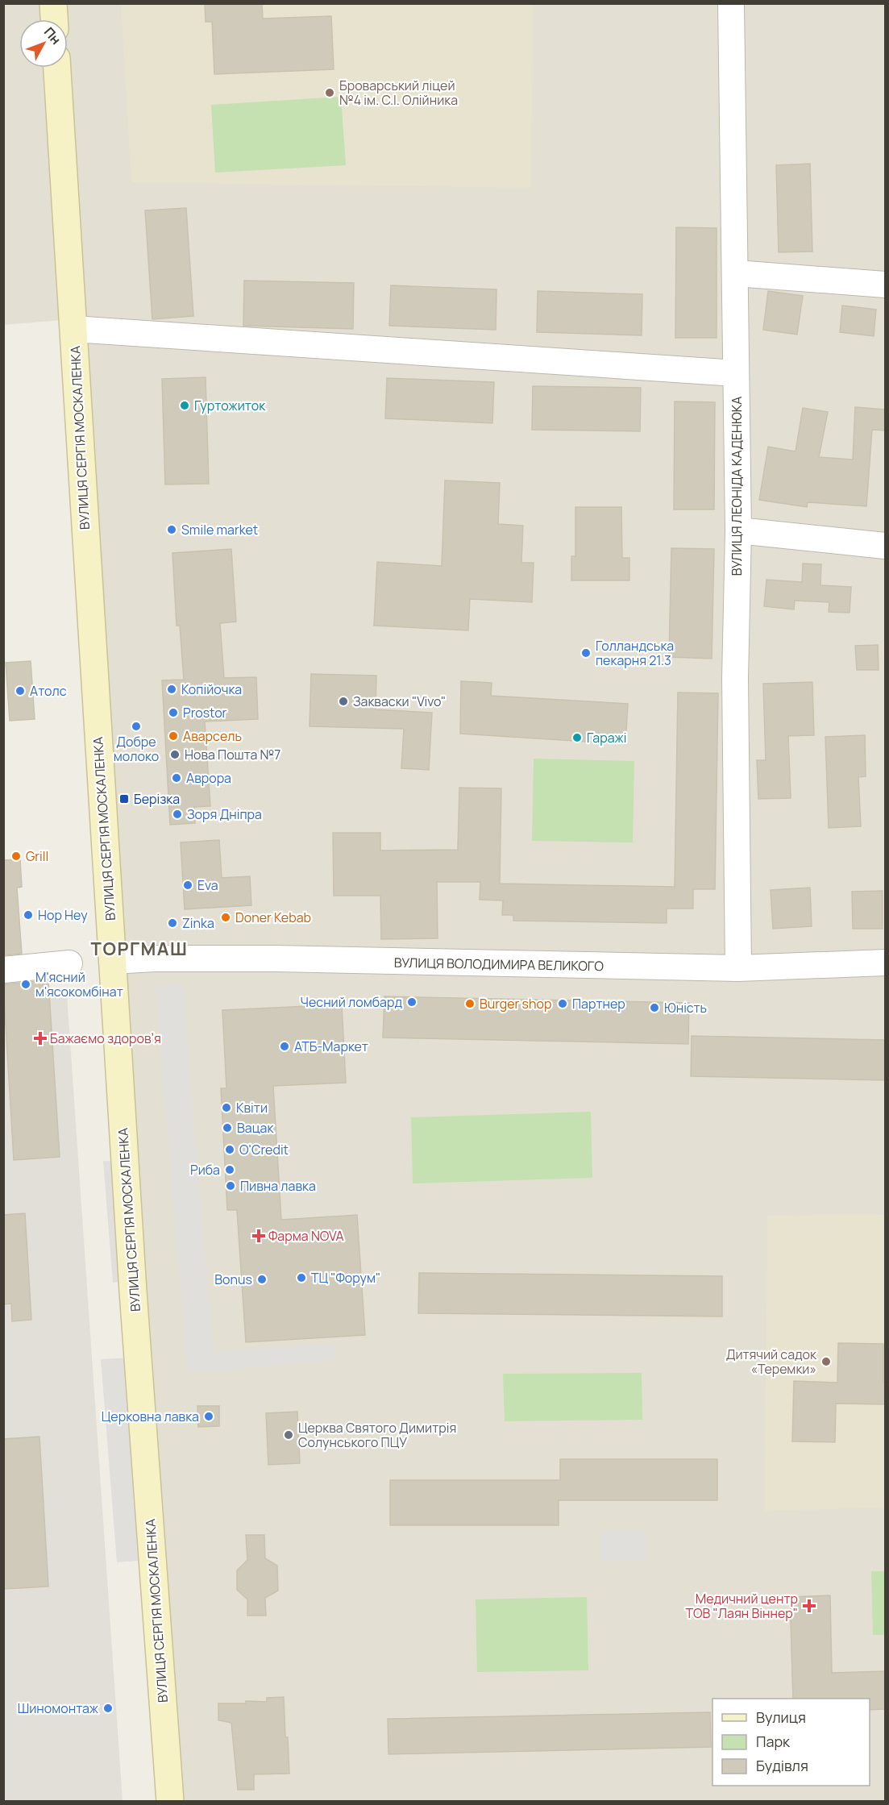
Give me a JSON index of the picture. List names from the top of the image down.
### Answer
{
  "streets": {
    "main road": ["ВУЛИЦЯ СЕРГІЯ МОСКАЛЕНКА"],
    "street": ["ВУЛИЦЯ ЛЕОНІДА КАДЕНЮКА", "ВУЛИЦЯ ВОЛОДИМИРА ВЕЛИКОГО"]
  },
  "crossings": [
    ["ВУЛИЦЯ СЕРГІЯ МОСКАЛЕНКА", "ВУЛИЦЯ ВОЛОДИМИРА ВЕЛИКОГО"],
    ["ВУЛИЦЯ ЛЕОНІДА КАДЕНЮКА", "ВУЛИЦЯ ВОЛОДИМИРА ВЕЛИКОГО"]
  ],
  "districts": ["ТОРГМАШ"],
  "places": {
    "other": [
      "Броварський ліцей №4 ім. С.І. Олійника",
      "Гуртожиток",
      "Smile market",
      "Голландська пекарня 21.3",
      "Копійочка",
      "Атолс",
      "Закваски \"Vivo\"",
      "Prostor",
      "Добре молоко",
      "Аварсель",
      "Гаражі",
      "Нова Пошта №7",
      "Аврора",
      "Зоря Дніпра",
      "Grill",
      "Eva",
      "Hop Hey",
      "Doner Kebab",
      "Zinka",
      "М'ясний м'ясокомбінат",
      "Чесний ломбард",
      "Burger shop",
      "Партнер",
      "Юність",
      "АТБ-Маркет",
      "Квіти",
      "Вацак",
      "O'Credit",
      "Риба",
      "Пивна лавка",
      "ТЦ \"Форум\"",
      "Bonus",
      "Дитячий садок «Теремки»",
      "Церковна лавка",
      "Церква Святого Димитрія Солунського ПЦУ",
      "Шиномонтаж"
    ],
    "transit": ["Берізка"],
    "health": ["Бажаємо здоровʼя", "Фарма NOVA", "Медичний центр ТОВ \"Лаян Віннер\""]
  },
  "legend": ["Вулиця", "Парк", "Будівля"],
  "north": "top right"
}
